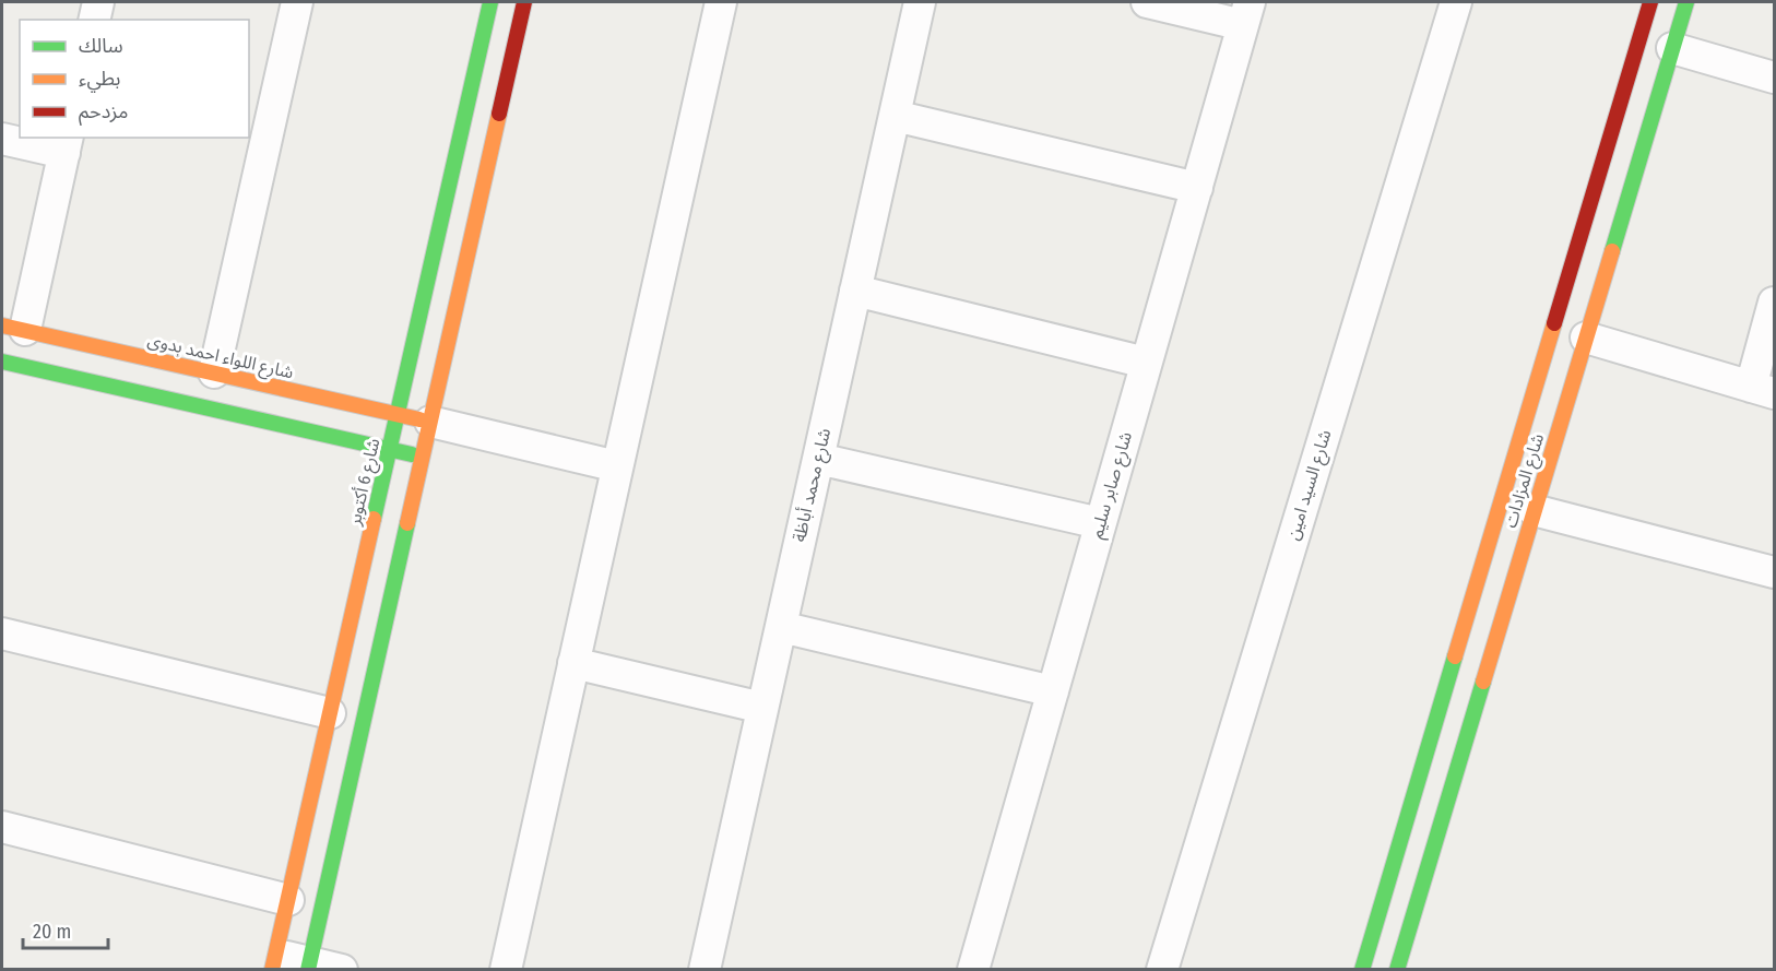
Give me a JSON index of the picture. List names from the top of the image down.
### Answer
{
  "streets": {
    "street": [
      "شارع اللواء احمد بدوى",
      "شارع المزادات",
      "شارع 6 أكتوبر",
      "شارع محمد أباظة",
      "شارع صابر سليم",
      "شارع السيد امين"
    ]
  },
  "crossings": [
    ["شارع اللواء احمد بدوى", "شارع 6 أكتوبر"]
  ],
  "legend": ["سالك", "بطيء", "مزدحم"],
  "scale_bar": "20 m"
}
